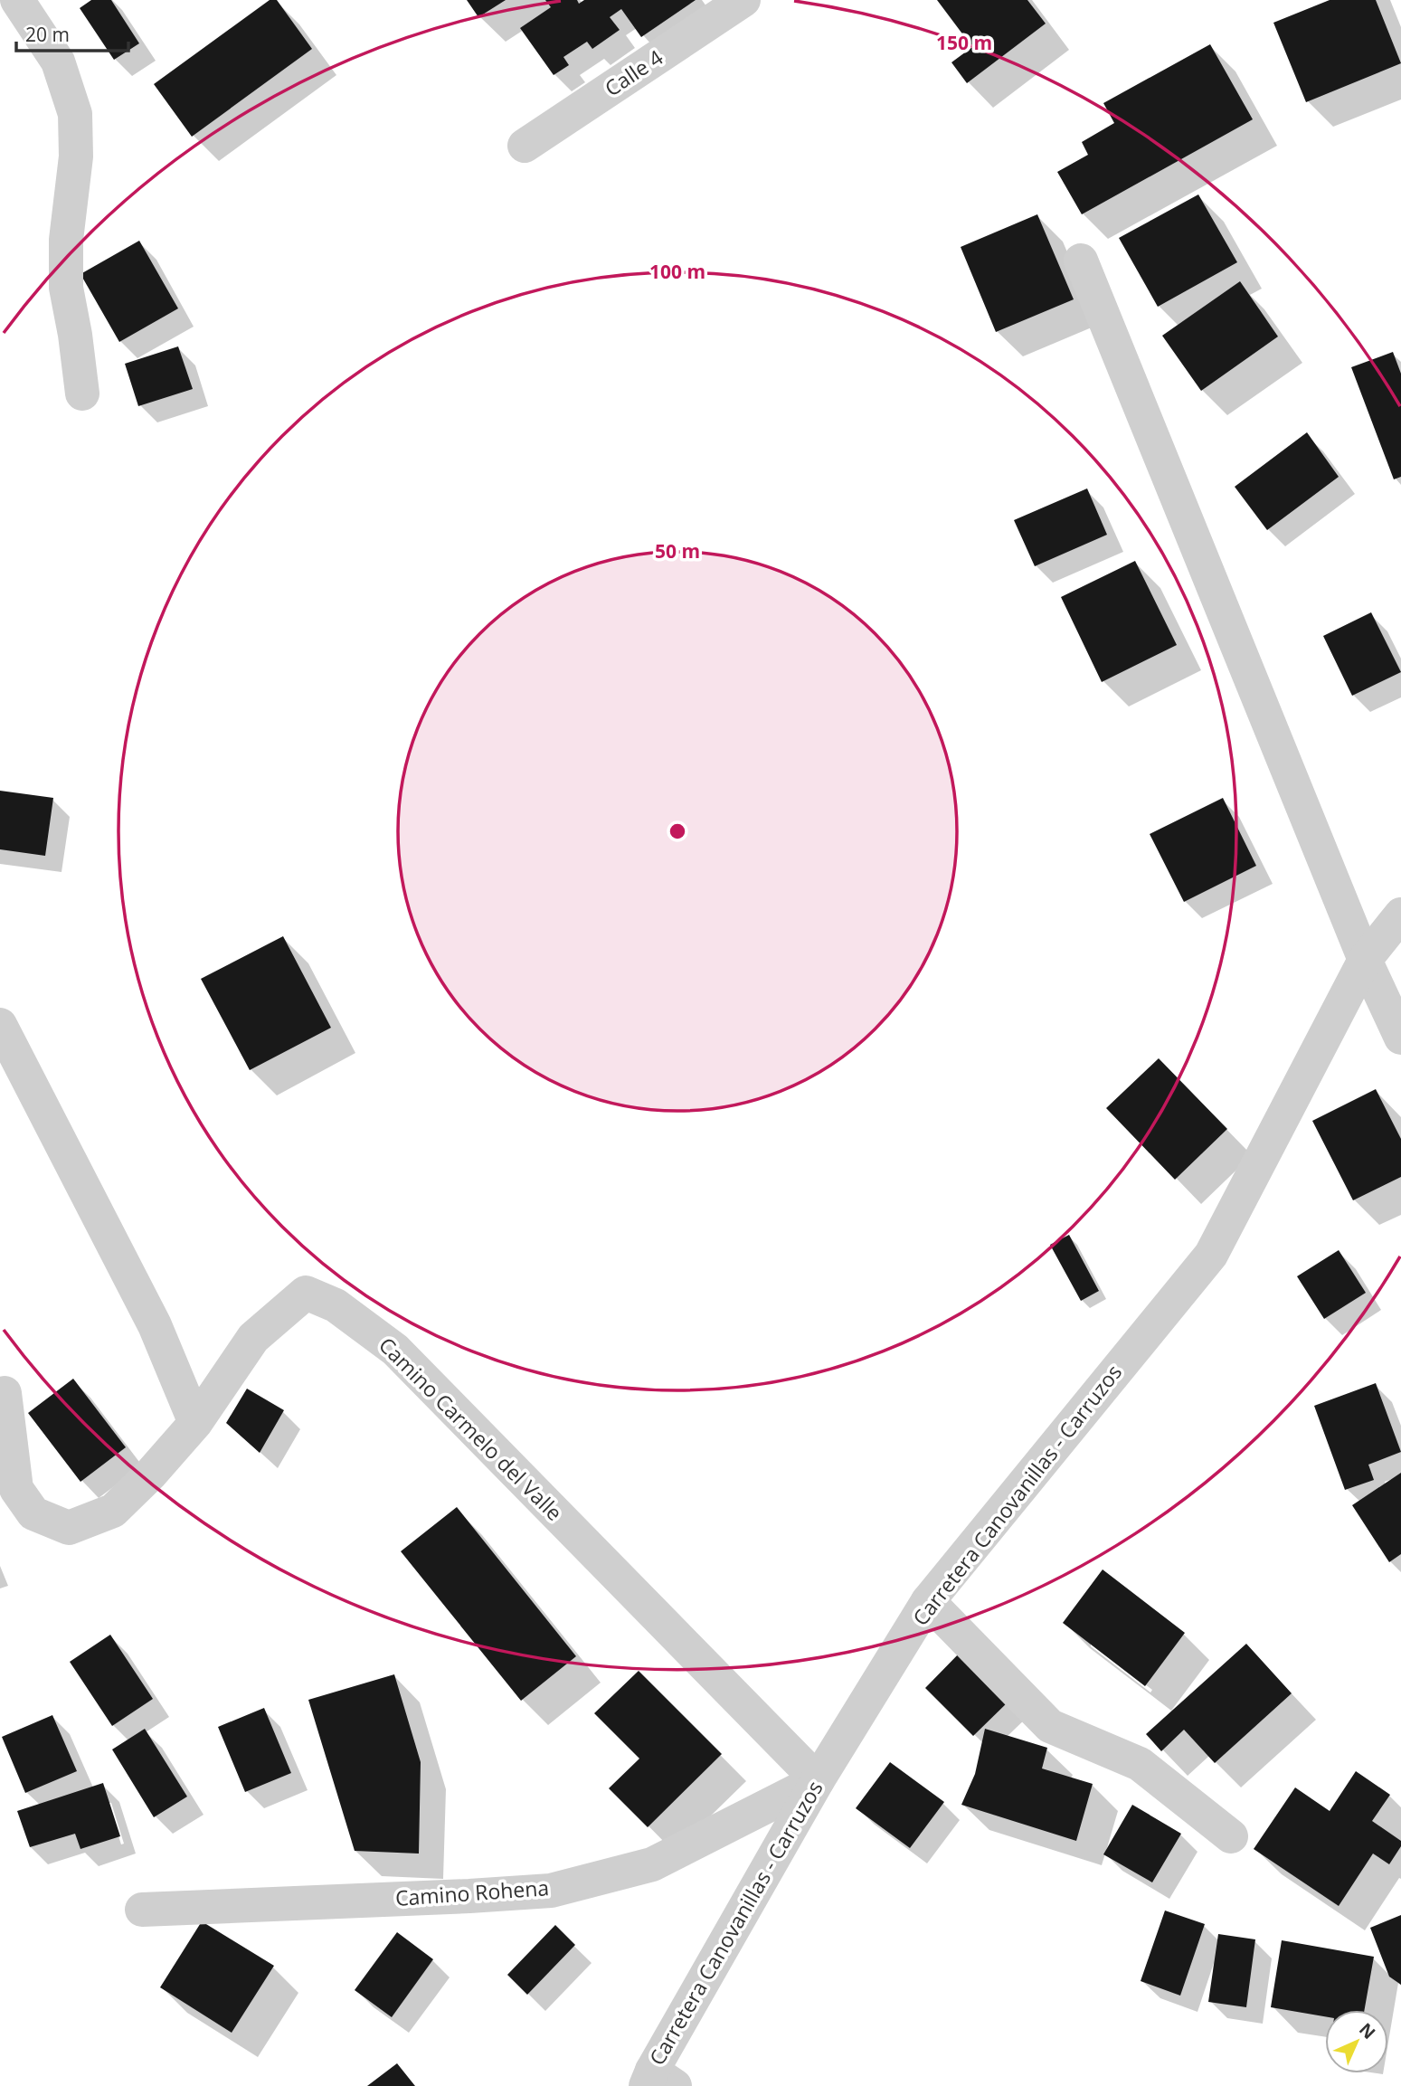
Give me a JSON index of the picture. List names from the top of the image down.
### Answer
{
  "streets": {
    "street": [
      "Calle 4",
      "Camino Carmelo del Valle",
      "Carretera Canovanillas - Carruzos",
      "Camino Rohena"
    ]
  },
  "crossings": [
    ["Camino Carmelo del Valle", "Carretera Canovanillas - Carruzos"],
    ["Camino Carmelo del Valle", "Camino Rohena"],
    ["Carretera Canovanillas - Carruzos", "Camino Rohena"]
  ],
  "scale_bar": "20 m",
  "north": "top right",
  "rings": ["150 m", "100 m", "50 m"]
}
